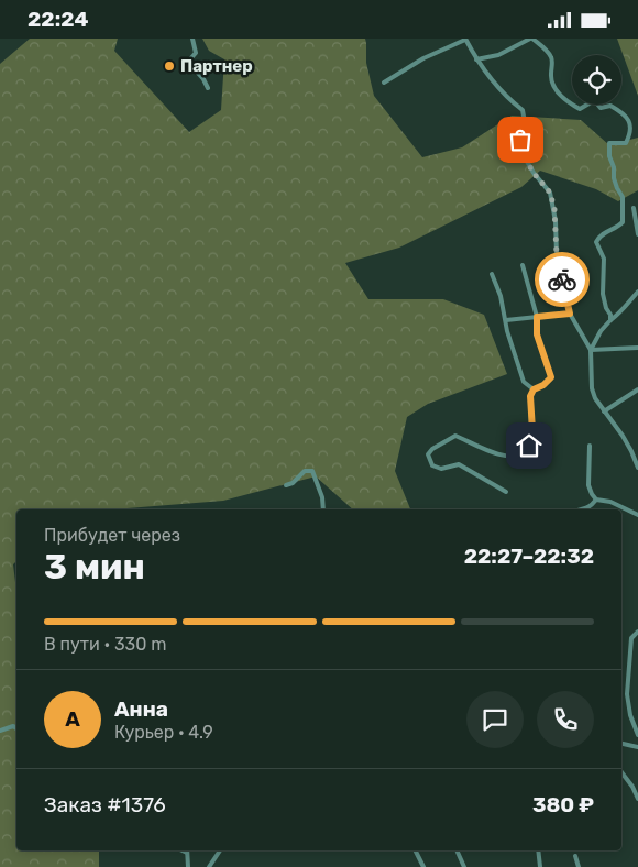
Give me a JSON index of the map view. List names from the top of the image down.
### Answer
{
  "places": ["Партнер"],
  "page": {
    "status": "22:24",
    "heading": ["3 мин", "Прибудет через", "22:27–22:32"],
    "panel": [
      "Анна",
      "Курьер · 4.9",
      "Заказ #1376",
      "380 ₽"
    ],
    "bar": "В пути · 330 m",
    "round": "А"
  }
}
